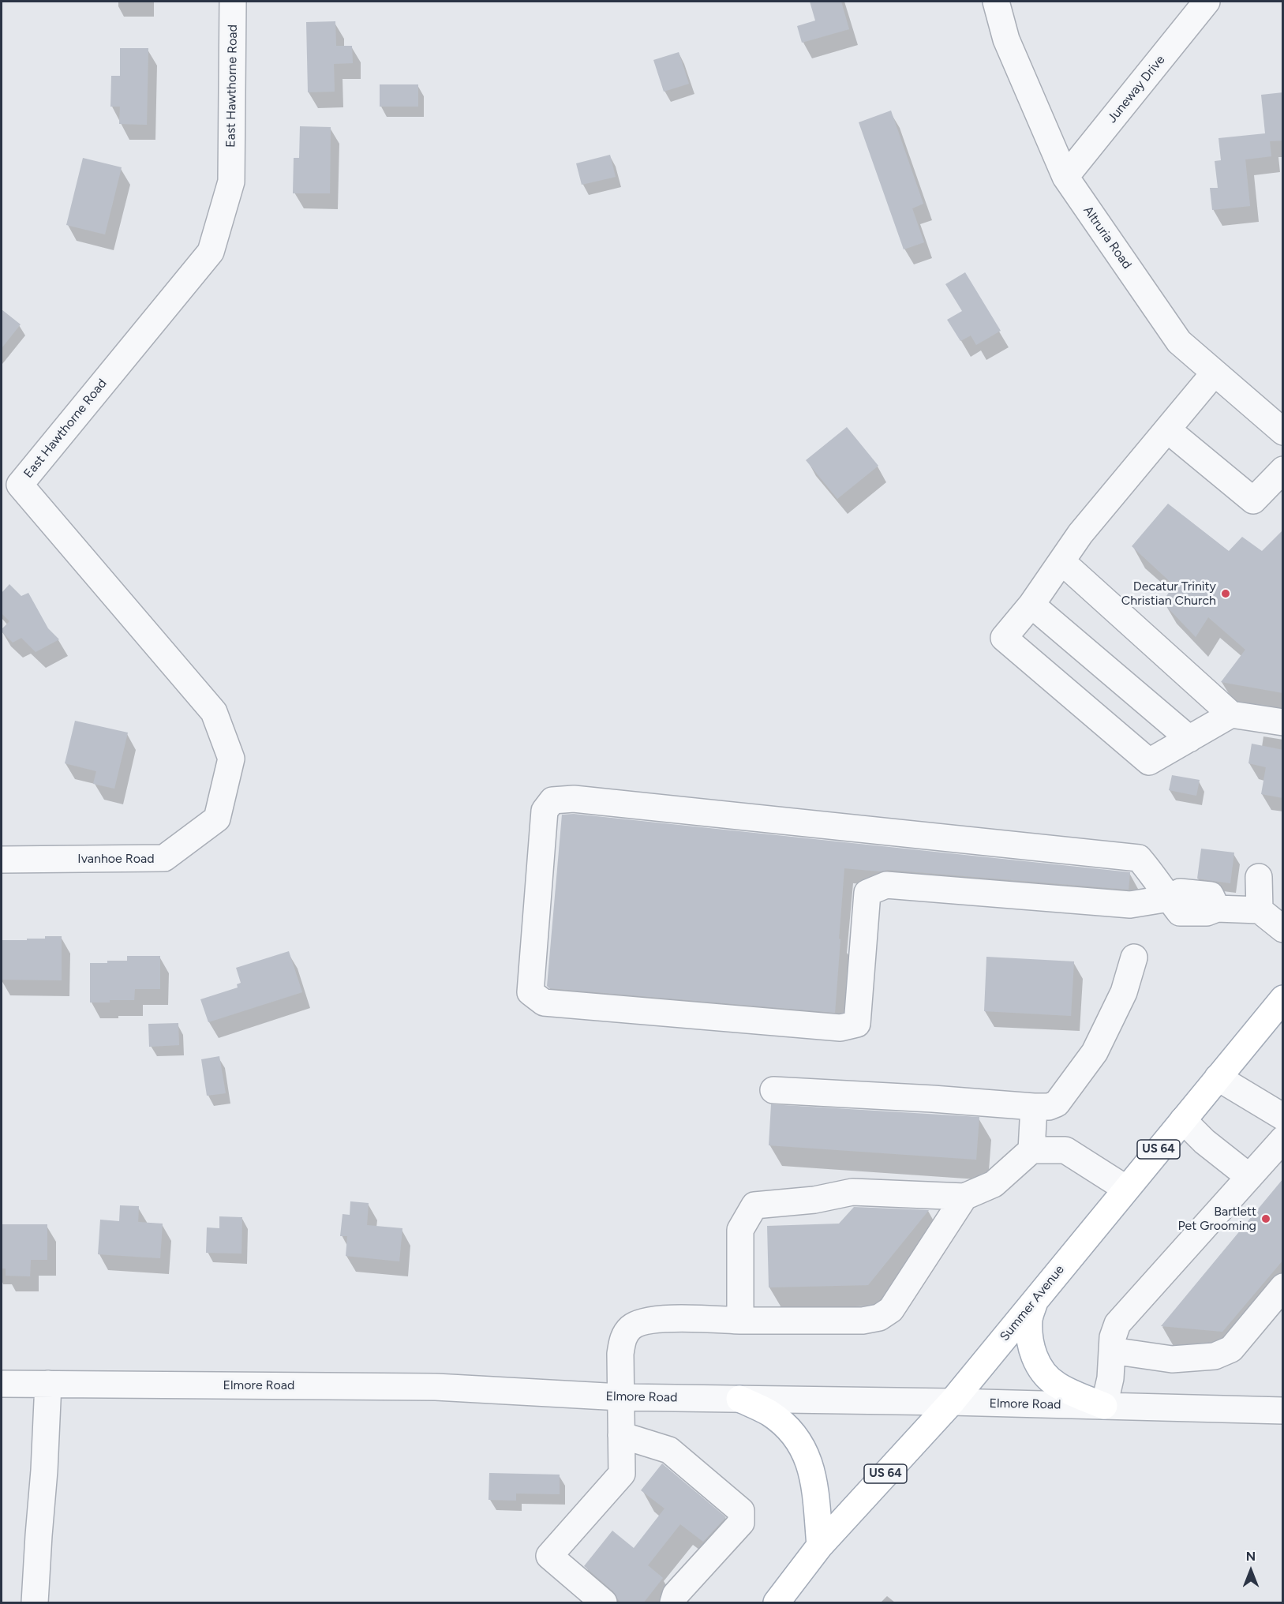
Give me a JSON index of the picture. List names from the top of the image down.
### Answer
{
  "streets": {
    "main road": ["US 64", "Summer Avenue"],
    "street": [
      "East Hawthorne Road",
      "Juneway Drive",
      "Altruria Road",
      "Ivanhoe Road",
      "Elmore Road"
    ]
  },
  "crossings": [
    ["East Hawthorne Road", "Ivanhoe Road"],
    ["Juneway Drive", "Altruria Road"],
    ["Summer Avenue", "Elmore Road"]
  ],
  "places": ["Decatur Trinity Christian Church", "Bartlett Pet Grooming"],
  "north": "top"
}
